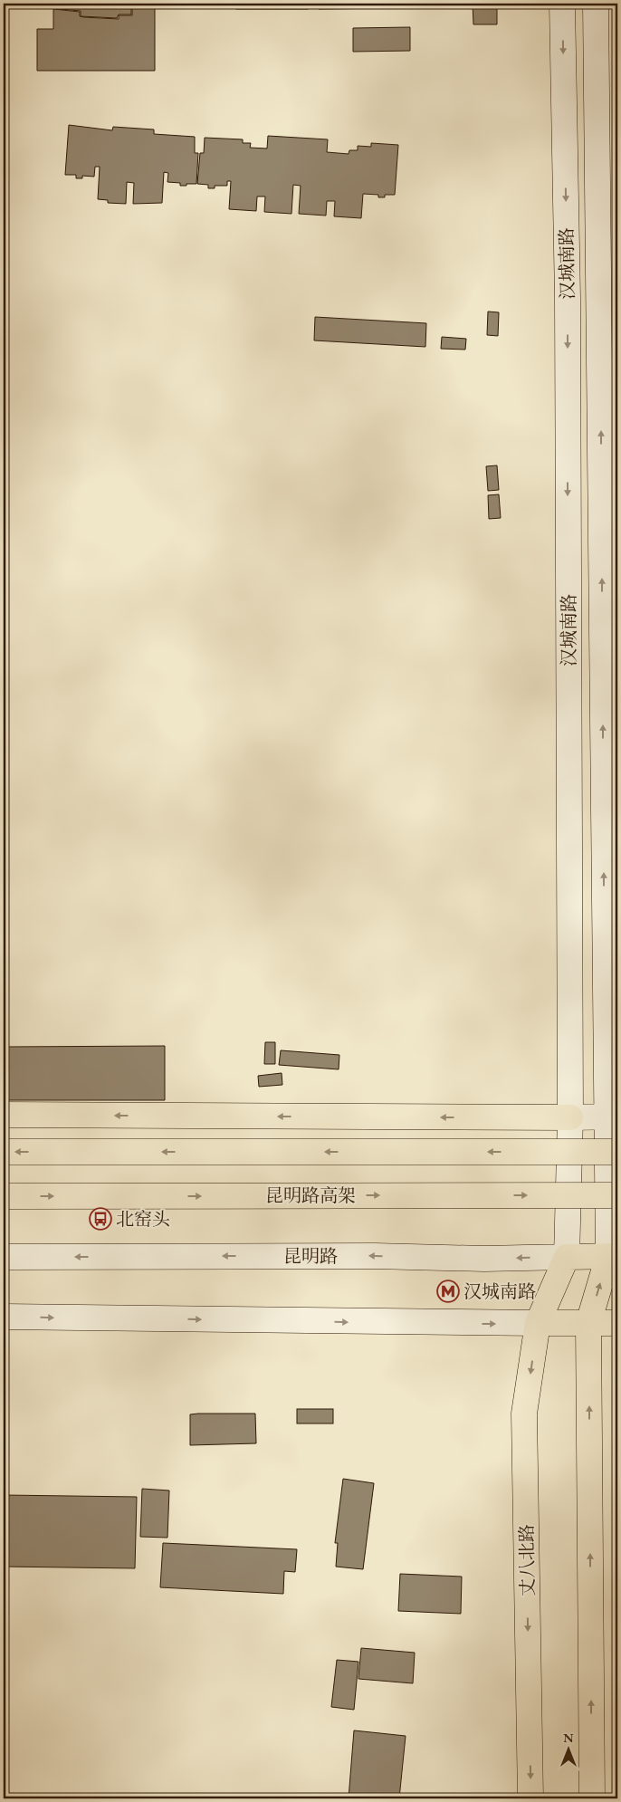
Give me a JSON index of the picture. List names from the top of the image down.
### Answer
{
  "streets": {
    "main road": [
      "汉城南路",
      "昆明路高架",
      "昆明路",
      "丈八北路"
    ]
  },
  "crossings": [
    ["汉城南路", "昆明路"],
    ["汉城南路", "丈八北路"],
    ["昆明路", "丈八北路"]
  ],
  "places": {
    "bus stop": ["北窑头"],
    "metro station": ["汉城南路"]
  },
  "north": "top"
}
